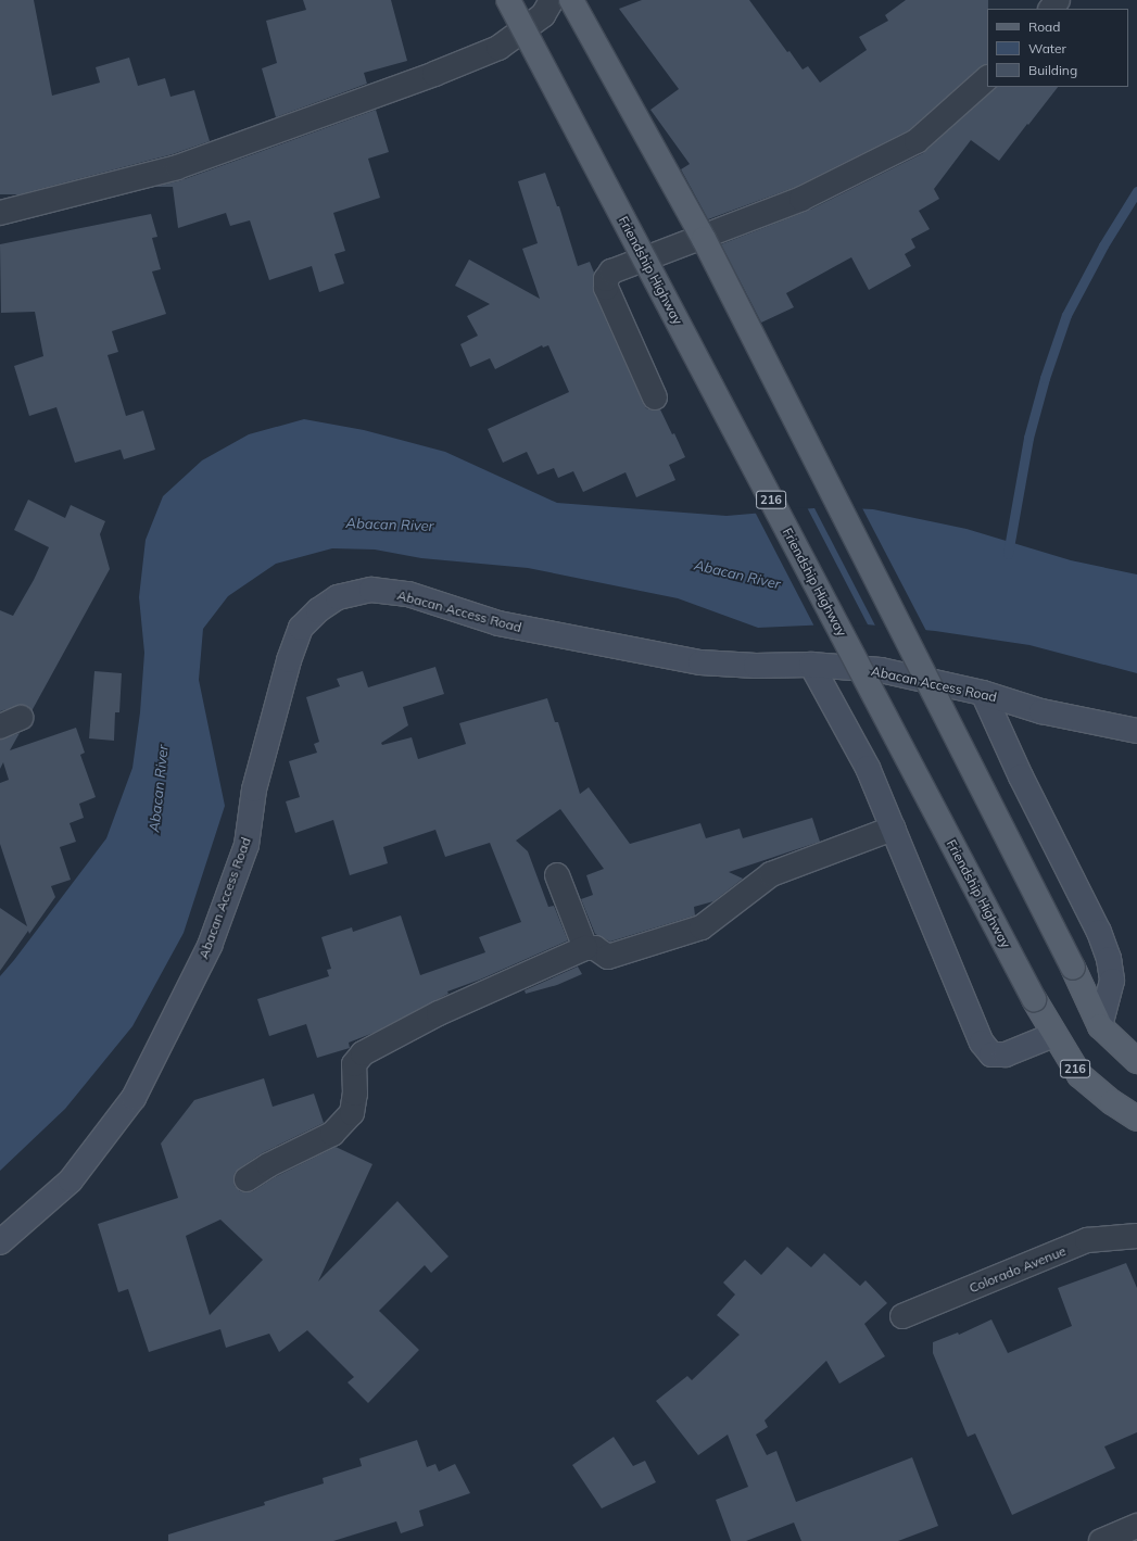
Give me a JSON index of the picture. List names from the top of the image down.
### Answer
{
  "streets": {
    "main road": ["Friendship Highway", "216"],
    "street": ["Abacan Access Road", "Colorado Avenue"]
  },
  "water": ["Abacan River"],
  "legend": ["Road", "Water", "Building"]
}
